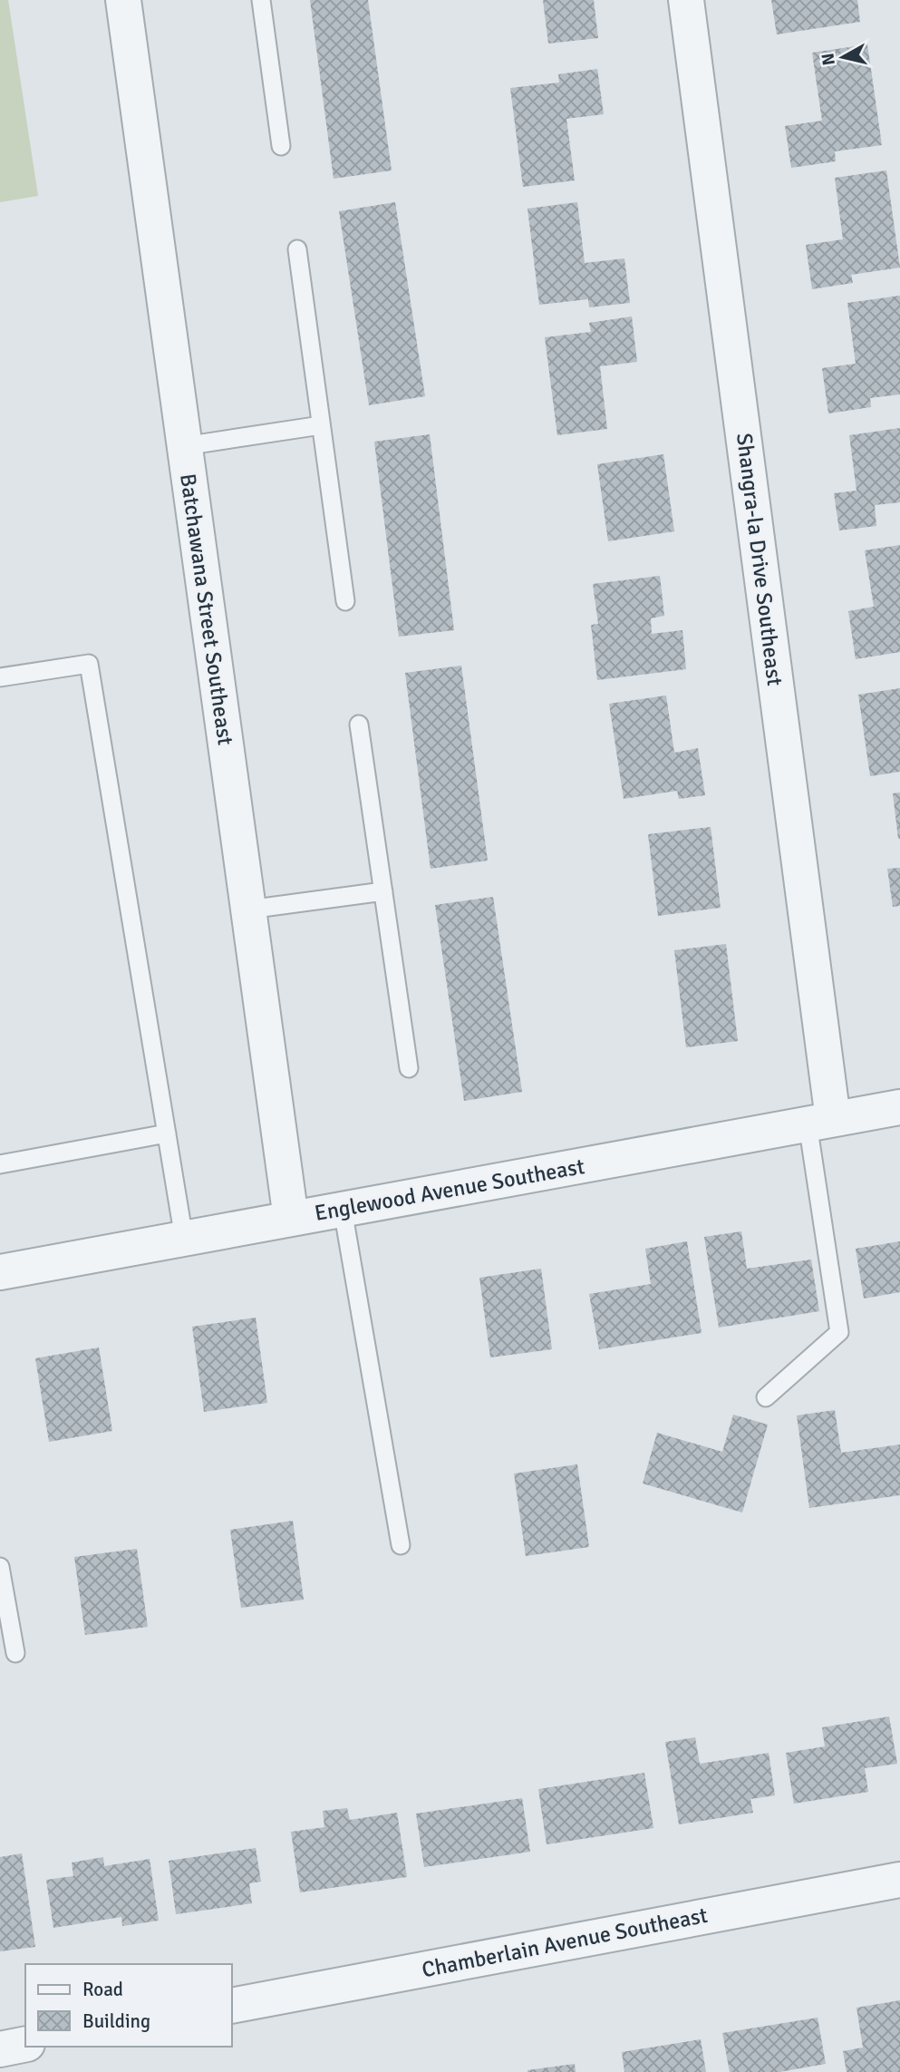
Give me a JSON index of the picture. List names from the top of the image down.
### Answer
{
  "streets": {
    "street": [
      "Shangra-la Drive Southeast",
      "Batchawana Street Southeast",
      "Englewood Avenue Southeast",
      "Chamberlain Avenue Southeast"
    ]
  },
  "crossings": [
    ["Shangra-la Drive Southeast", "Englewood Avenue Southeast"],
    ["Batchawana Street Southeast", "Englewood Avenue Southeast"]
  ],
  "legend": ["Road", "Building"],
  "north": "left"
}
